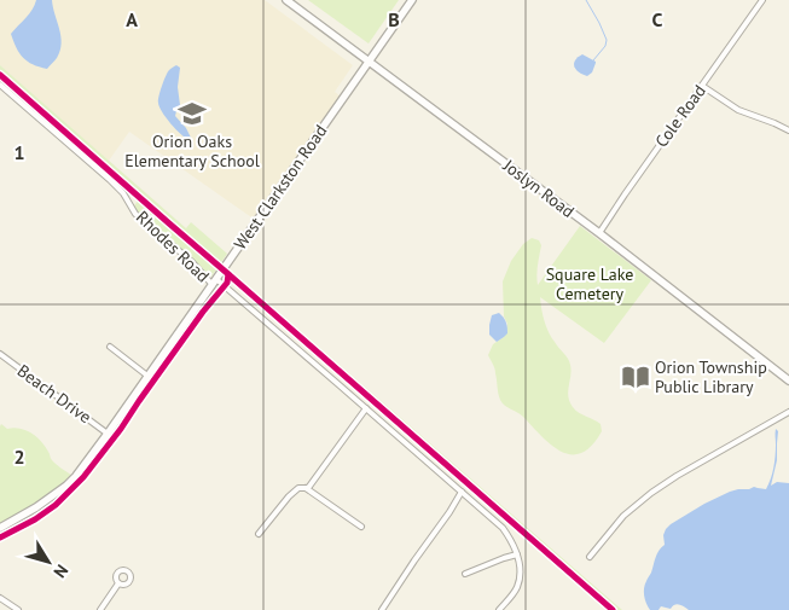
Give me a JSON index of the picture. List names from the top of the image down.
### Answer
{
  "streets": {
    "main road": ["West Clarkston Road", "Joslyn Road"],
    "street": ["Cole Road", "Rhodes Road", "Beach Drive"]
  },
  "crossings": [
    ["Cole Road", "Joslyn Road"],
    ["West Clarkston Road", "Joslyn Road"],
    ["West Clarkston Road", "Rhodes Road"],
    ["West Clarkston Road", "Beach Drive"]
  ],
  "parks": ["Square Lake Cemetery"],
  "places": {
    "school or university": ["Orion Oaks Elementary School"],
    "library": ["Orion Township Public Library"]
  },
  "north": "bottom right",
  "grid": {
    "columns": ["A", "B", "C"],
    "rows": ["1", "2"]
  }
}
